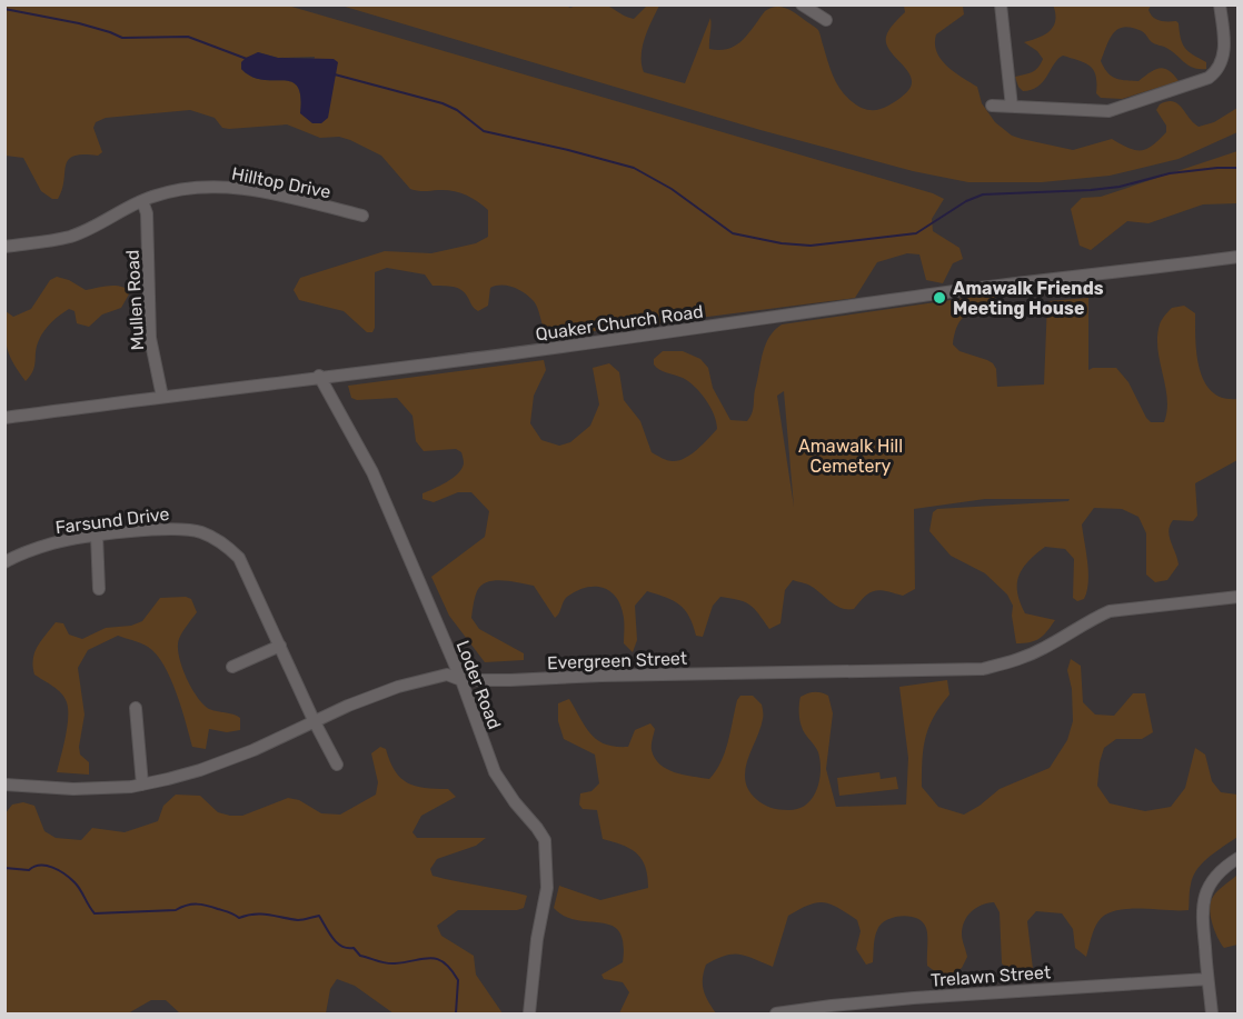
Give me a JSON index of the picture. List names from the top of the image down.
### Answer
{
  "streets": {
    "street": [
      "Hilltop Drive",
      "Mullen Road",
      "Quaker Church Road",
      "Farsund Drive",
      "Evergreen Street",
      "Loder Road",
      "Trelawn Street"
    ]
  },
  "crossings": [
    ["Hilltop Drive", "Mullen Road"],
    ["Mullen Road", "Quaker Church Road"],
    ["Quaker Church Road", "Loder Road"],
    ["Farsund Drive", "Evergreen Street"],
    ["Evergreen Street", "Loder Road"]
  ],
  "parks": ["Amawalk Hill Cemetery"],
  "places": ["Amawalk Friends Meeting House"]
}
